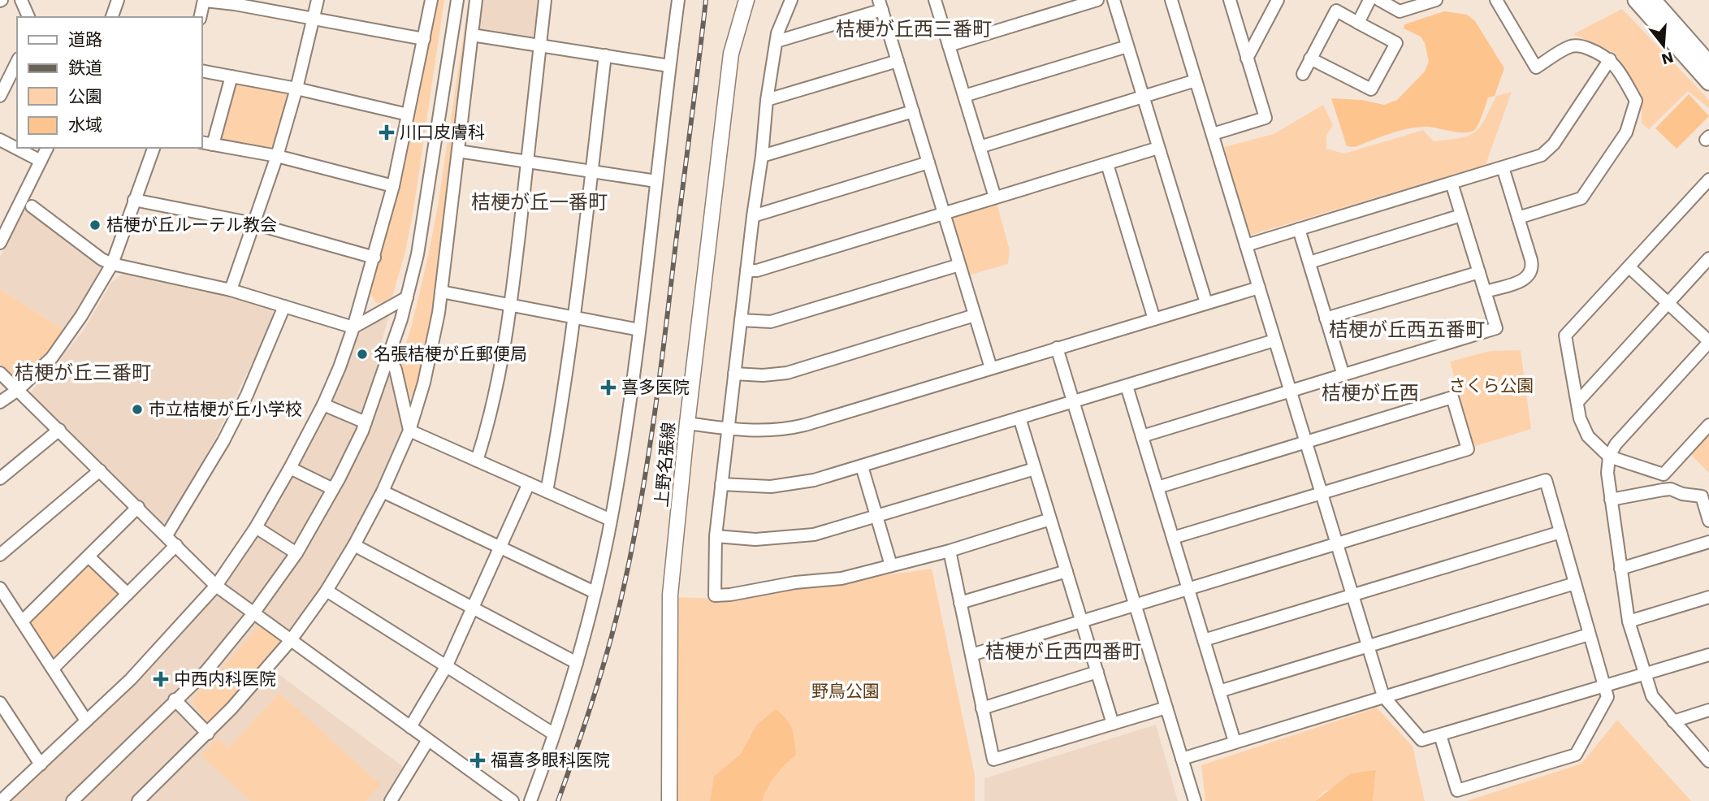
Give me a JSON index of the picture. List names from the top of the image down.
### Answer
{
  "streets": {
    "main road": ["上野名張線"]
  },
  "districts": [
    "桔梗が丘西三番町",
    "桔梗が丘一番町",
    "桔梗が丘西五番町",
    "桔梗が丘三番町",
    "桔梗が丘西",
    "桔梗が丘西四番町"
  ],
  "parks": ["さくら公園", "野鳥公園"],
  "places": {
    "health": [
      "川口皮膚科",
      "喜多医院",
      "中西内科医院",
      "福喜多眼科医院"
    ],
    "other": ["桔梗が丘ルーテル教会", "名張桔梗が丘郵便局", "市立桔梗が丘小学校"]
  },
  "legend": [
    "道路",
    "鉄道",
    "公園",
    "水域"
  ],
  "north": "bottom"
}
